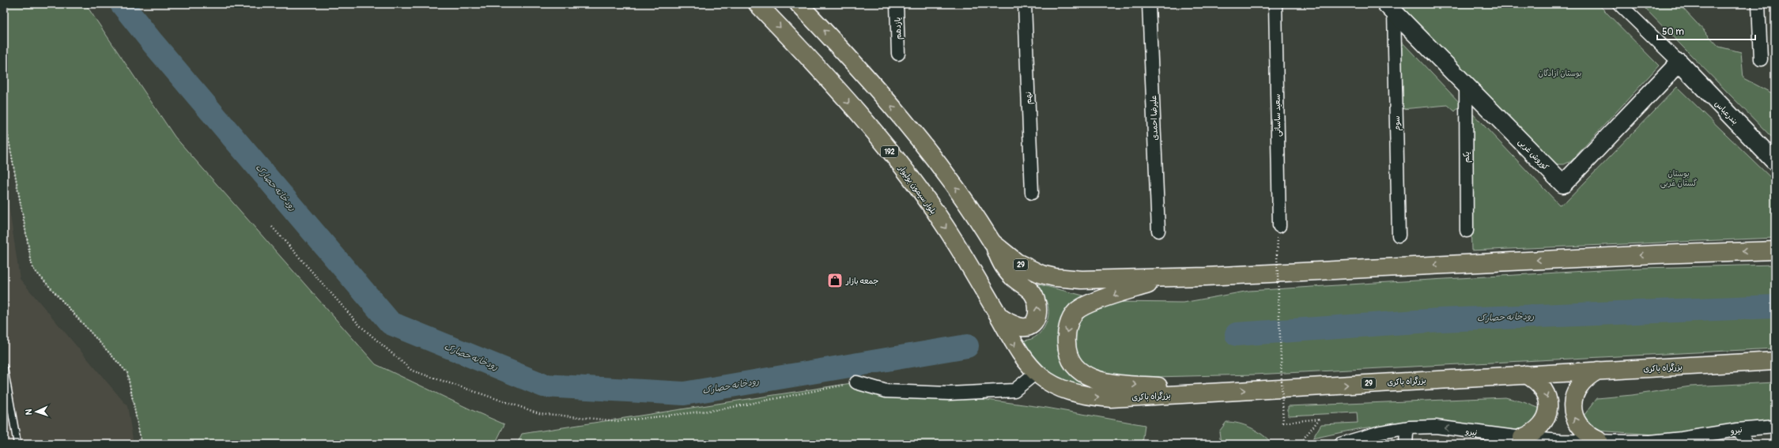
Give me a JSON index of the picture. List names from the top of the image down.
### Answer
{
  "streets": {
    "main road": [
      "192",
      "بلوار سیمون بولیوار",
      "29",
      "بزرگراه باکری"
    ],
    "street": [
      "یازدهم",
      "نهم",
      "بندرعباس",
      "سعید ساسانی",
      "علیرضا احمدی",
      "سوم",
      "کوروش غربی",
      "یکم",
      "نیرو"
    ]
  },
  "crossings": [
    ["بندرعباس", "کوروش غربی"],
    ["سوم", "کوروش غربی"],
    ["کوروش غربی", "یکم"],
    ["بلوار سیمون بولیوار", "بزرگراه باکری"]
  ],
  "water": ["رودخانه حصارک"],
  "parks": ["بوستان آزادگان", "بوستان گستان غربی"],
  "places": {
    "shop": ["جمعه بازار"]
  },
  "scale_bar": "50 m",
  "north": "left"
}
